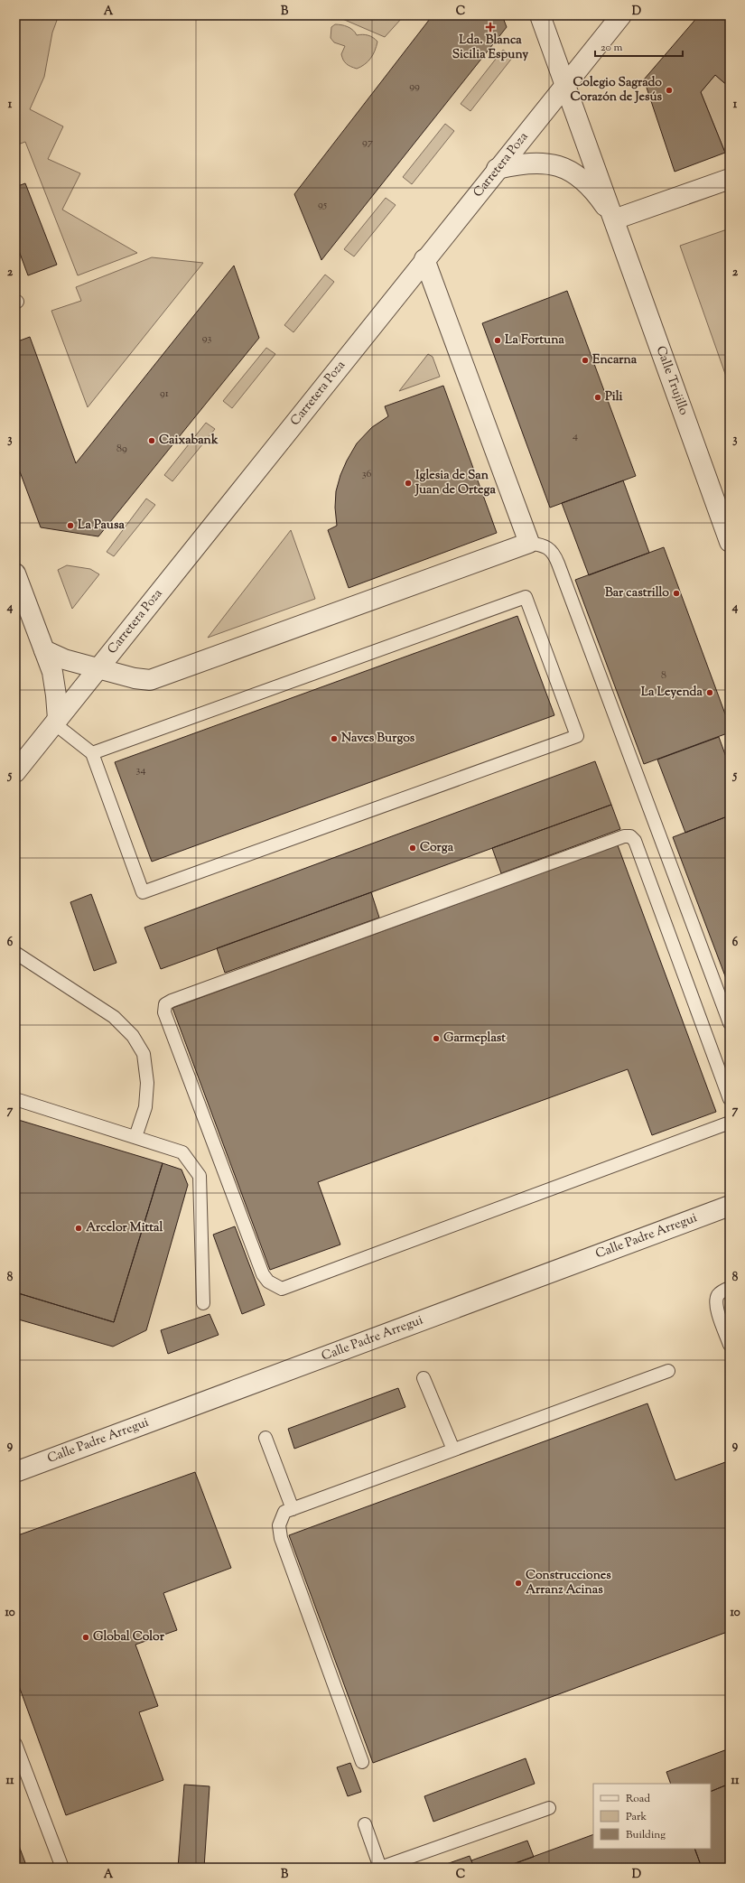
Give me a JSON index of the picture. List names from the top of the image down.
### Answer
{
  "streets": {
    "street": ["Carretera Poza", "Calle Trujillo", "Calle Padre Arregui"]
  },
  "crossings": [
    ["Carretera Poza", "Calle Trujillo"]
  ],
  "places": {
    "health": ["Lda. Blanca Sicilia Espuny"],
    "other": [
      "Colegio Sagrado Corazón de Jesús",
      "La Fortuna",
      "Encarna",
      "Pili",
      "Caixabank",
      "Iglesia de San Juan de Ortega",
      "La Pausa",
      "Bar castrillo",
      "La Leyenda",
      "Naves Burgos",
      "Corga",
      "Garmeplast",
      "Arcelor Mittal",
      "Construcciones Arranz Acinas",
      "Global Color"
    ]
  },
  "house_numbers": [
    "99",
    "97",
    "95",
    "93",
    "91",
    "4",
    "89",
    "36",
    "8",
    "34"
  ],
  "legend": ["Road", "Park", "Building"],
  "scale_bar": "20 m",
  "grid": {
    "columns": [
      "A",
      "B",
      "C",
      "D"
    ],
    "rows": [
      "1",
      "2",
      "3",
      "4",
      "5",
      "6",
      "7",
      "8",
      "9",
      "10",
      "11"
    ]
  }
}
